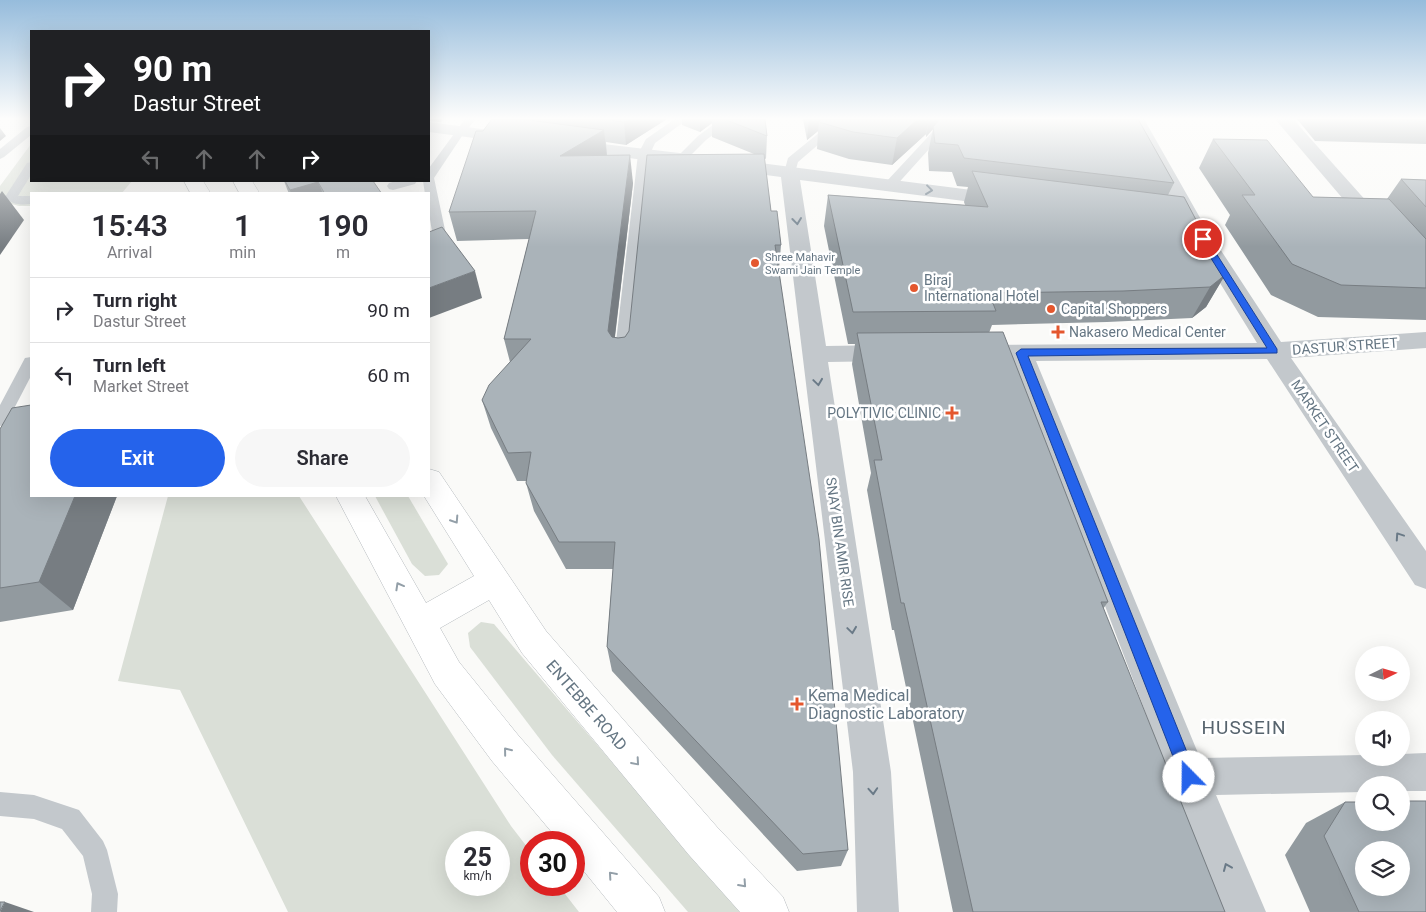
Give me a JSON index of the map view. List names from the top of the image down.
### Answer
{
  "streets": {
    "main road": ["ENTEBBE ROAD"],
    "street": ["DASTUR STREET", "MARKET STREET", "SNAY BIN AMIR RISE"]
  },
  "crossings": [
    ["DASTUR STREET", "MARKET STREET"]
  ],
  "one_way": ["MARKET STREET", "SNAY BIN AMIR RISE"],
  "districts": ["HUSSEIN"],
  "places": {
    "other": ["Shree Mahavir Swami Jain Temple", "Biraj International Hotel", "Capital Shoppers"],
    "health": ["Nakasero Medical Center", "POLYTIVIC CLINIC", "Kema Medical Diagnostic Laboratory"]
  },
  "north": "right",
  "page": {
    "turn": ["90 m", "Dastur Street"],
    "eta": [
      "15:43",
      "Arrival",
      "1",
      "min",
      "190",
      "m"
    ],
    "list": [
      {
        "name": "Turn right",
        "note": "Dastur Street",
        "value": "90 m"
      },
      {
        "name": "Turn left",
        "note": "Market Street",
        "value": "60 m"
      }
    ],
    "buttons": ["Exit", "Share"],
    "speed": "25 km/h",
    "limit": "30"
  }
}
